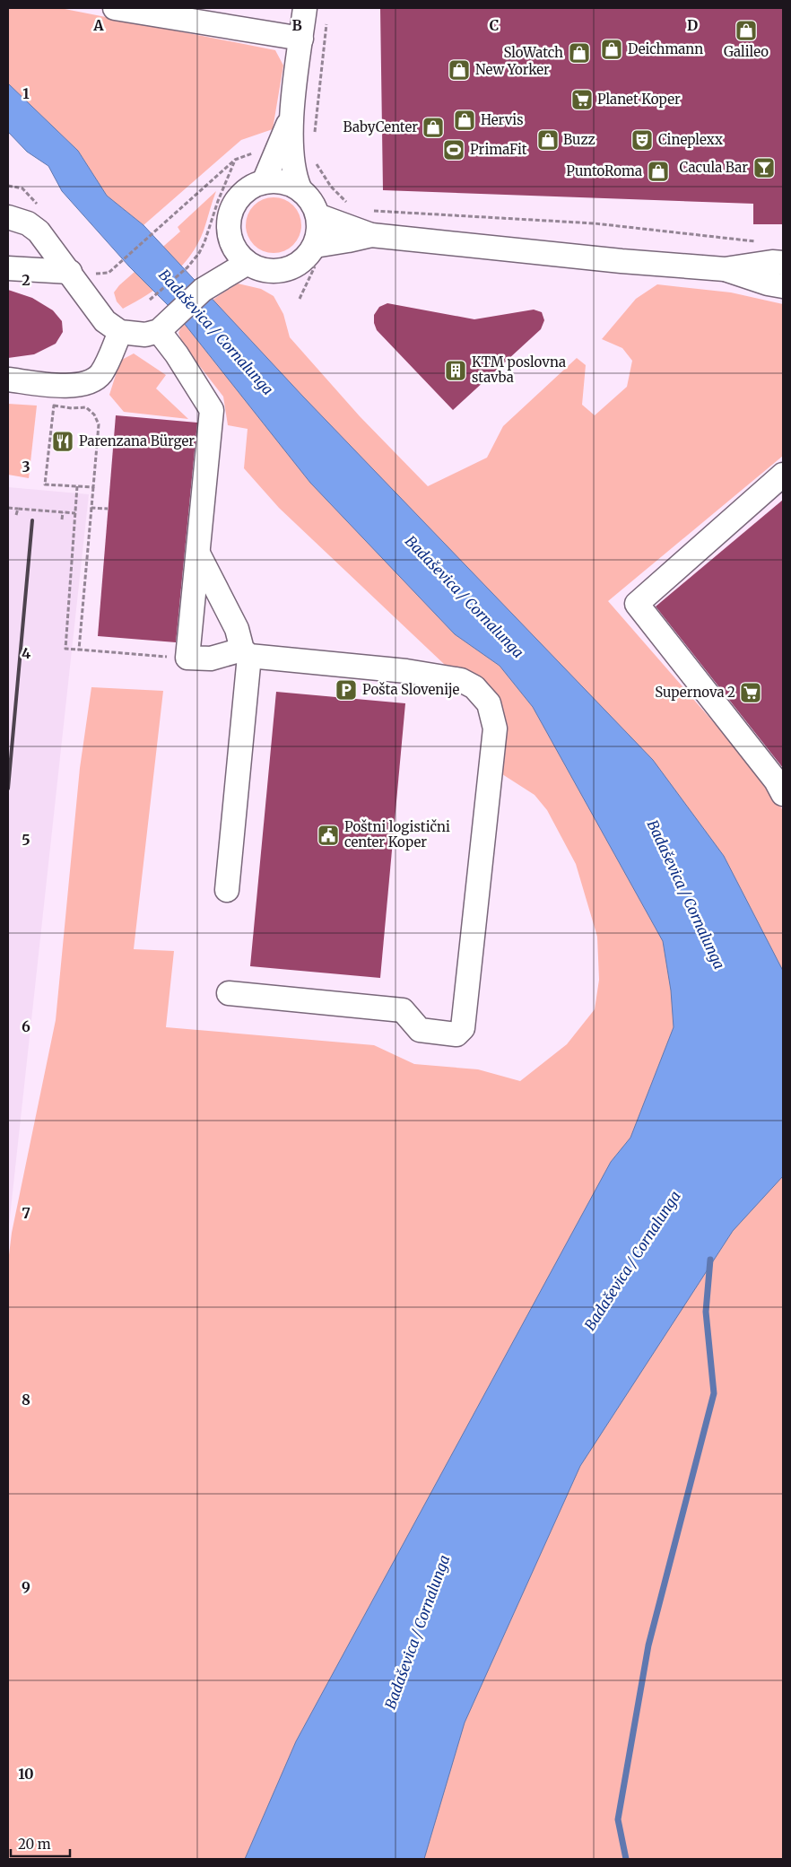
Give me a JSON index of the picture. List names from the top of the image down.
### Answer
{
  "water": ["Badaševica / Cornalunga"],
  "places": {
    "shop": [
      "Galileo",
      "Deichmann",
      "SloWatch",
      "New Yorker",
      "Hervis",
      "BabyCenter",
      "Buzz",
      "PuntoRoma"
    ],
    "supermarket": ["Planet Koper", "Supernova 2"],
    "theatre": ["Cineplexx"],
    "sports": ["PrimaFit"],
    "bar": ["Cacula Bar"],
    "building": ["KTM poslovna stavba"],
    "restaurant": ["Parenzana Bürger"],
    "parking": ["Pošta Slovenije"],
    "public building": ["Poštni logistični center Koper"]
  },
  "scale_bar": "20 m",
  "grid": {
    "columns": [
      "A",
      "B",
      "C",
      "D"
    ],
    "rows": [
      "1",
      "2",
      "3",
      "4",
      "5",
      "6",
      "7",
      "8",
      "9",
      "10"
    ]
  }
}
